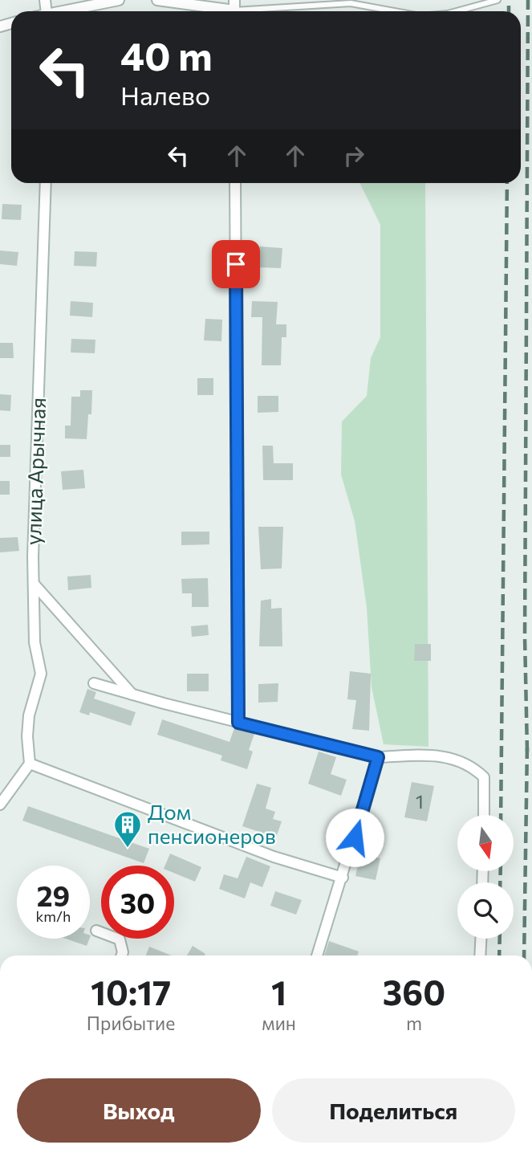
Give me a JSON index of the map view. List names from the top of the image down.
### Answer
{
  "streets": {
    "street": ["улица Арычная"]
  },
  "places": {
    "building": ["Дом пенсионеров"]
  },
  "house_numbers": ["1"],
  "north": "bottom",
  "page": {
    "turn": ["40 m", "Налево"],
    "speed": "29 km/h",
    "limit": "30",
    "eta": [
      "10:17",
      "Прибытие",
      "1",
      "мин",
      "360",
      "m"
    ],
    "buttons": ["Выход", "Поделиться"]
  }
}
